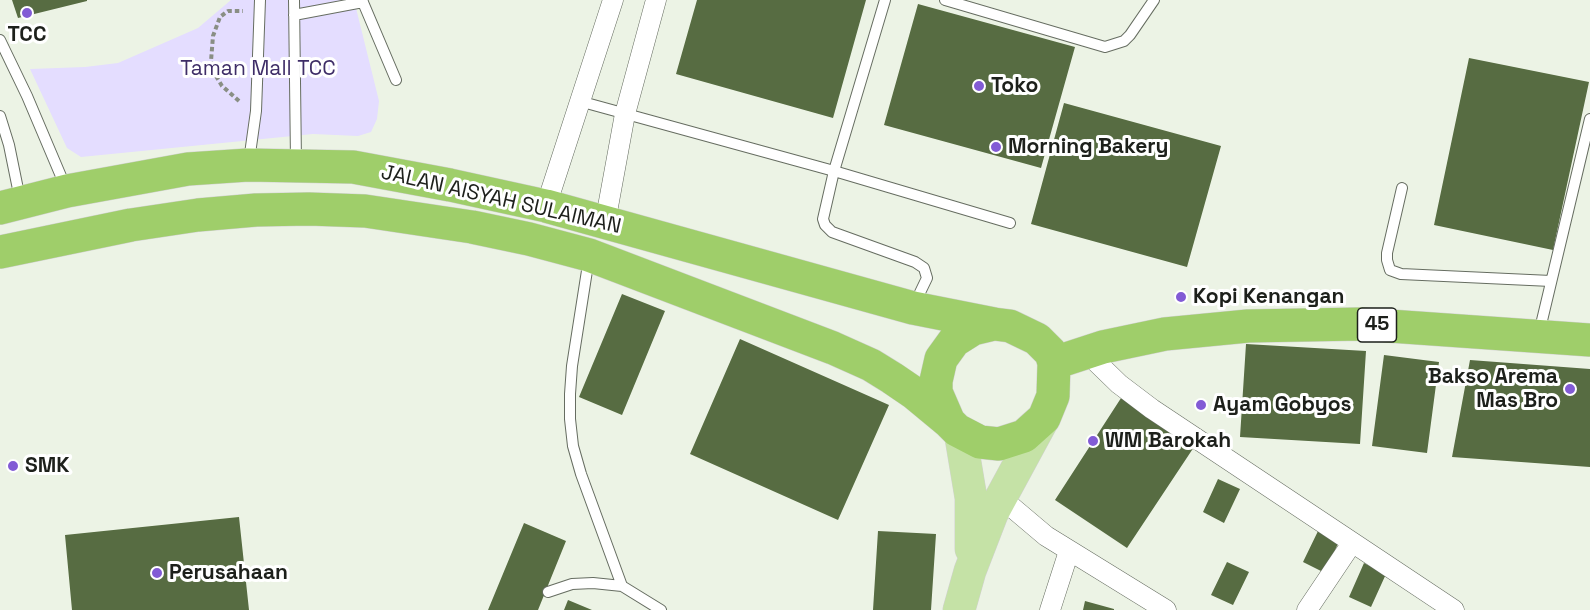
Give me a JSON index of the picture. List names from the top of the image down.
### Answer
{
  "streets": {
    "highway": ["JALAN AISYAH SULAIMAN", "45"]
  },
  "crossings": [
    ["JALAN AISYAH SULAIMAN", "45"]
  ],
  "parks": ["Taman Mall TCC"],
  "places": [
    "TCC",
    "Toko",
    "Morning Bakery",
    "Kopi Kenangan",
    "Bakso Arema Mas Bro",
    "Ayam Gobyos",
    "WM Barokah",
    "SMK",
    "Perusahaan"
  ]
}
